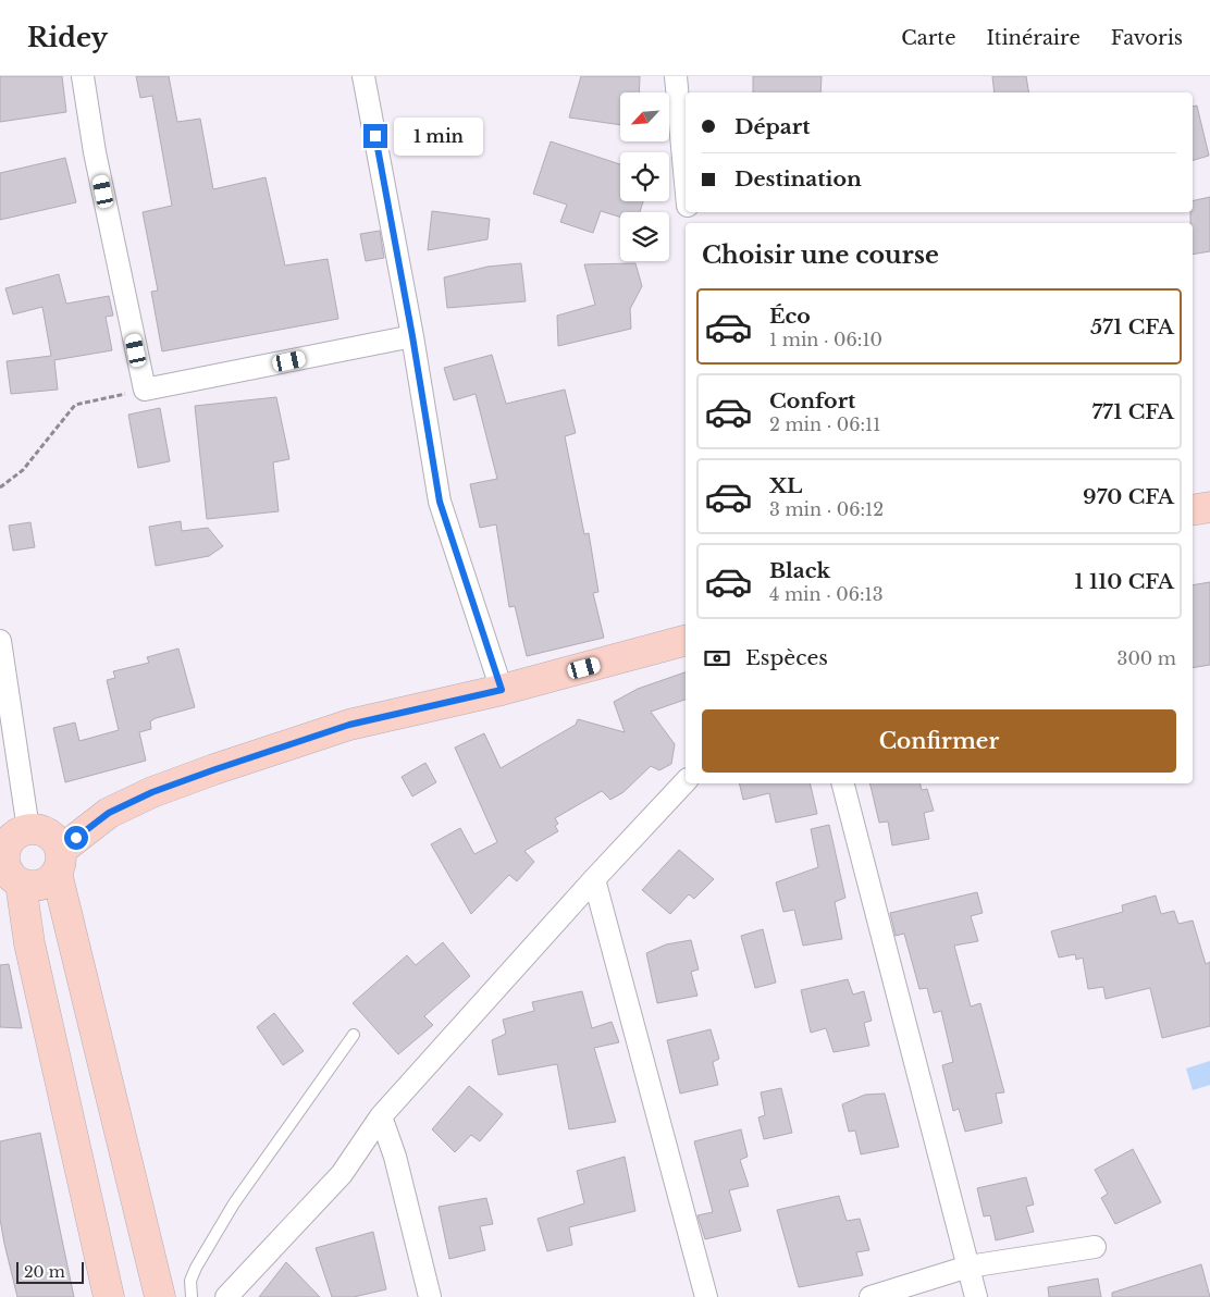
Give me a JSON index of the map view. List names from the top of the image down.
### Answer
{
  "scale_bar": "20 m",
  "north": "bottom left",
  "page": {
    "header": "Ridey",
    "nav": ["Carte", "Itinéraire", "Favoris"],
    "banner": ["Départ", "Destination"],
    "bubble": "1 min",
    "heading": "Choisir une course",
    "list": [
      {
        "name": "Éco",
        "note": "1 min · 06:10",
        "value": "571 CFA"
      },
      {
        "name": "Confort",
        "note": "2 min · 06:11",
        "value": "771 CFA"
      },
      {
        "name": "XL",
        "note": "3 min · 06:12",
        "value": "970 CFA"
      },
      {
        "name": "Black",
        "note": "4 min · 06:13",
        "value": "1 110 CFA"
      }
    ],
    "pay": ["Espèces", "300 m"],
    "buttons": "Confirmer",
    "scale": "20 m"
  }
}
